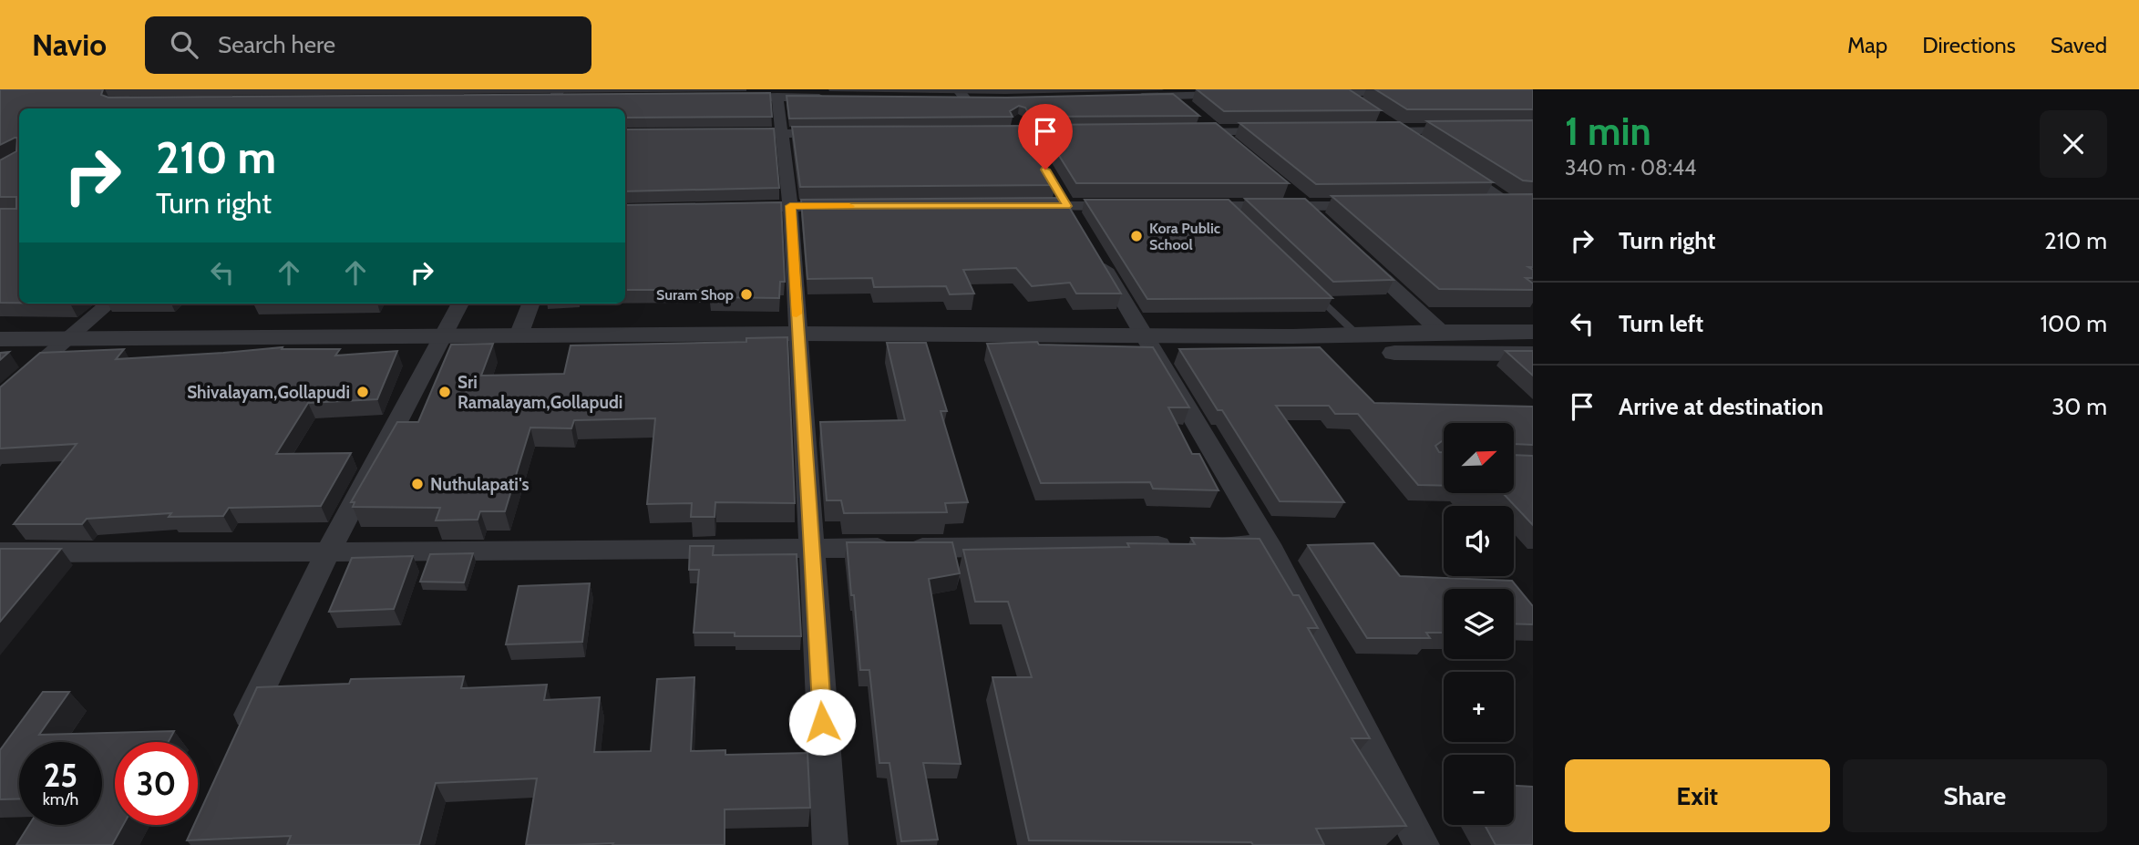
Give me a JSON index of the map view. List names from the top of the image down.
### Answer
{
  "places": [
    "Kora Public School",
    "Suram Shop",
    "Shivalayam,Gollapudi",
    "Sri Ramalayam,Gollapudi",
    "Nuthulapati's"
  ],
  "north": "top right",
  "page": {
    "header": "Navio",
    "search": "Search here",
    "nav": ["Map", "Directions", "Saved"],
    "heading": ["1 min", "340 m · 08:44"],
    "turn": ["210 m", "Turn right"],
    "list": [
      {
        "name": "Turn right",
        "value": "210 m"
      },
      {
        "name": "Turn left",
        "value": "100 m"
      },
      {
        "name": "Arrive at destination",
        "value": "30 m"
      }
    ],
    "map_buttons": ["+", "−"],
    "speed": "25 km/h",
    "limit": "30",
    "buttons": ["Exit", "Share"]
  }
}
